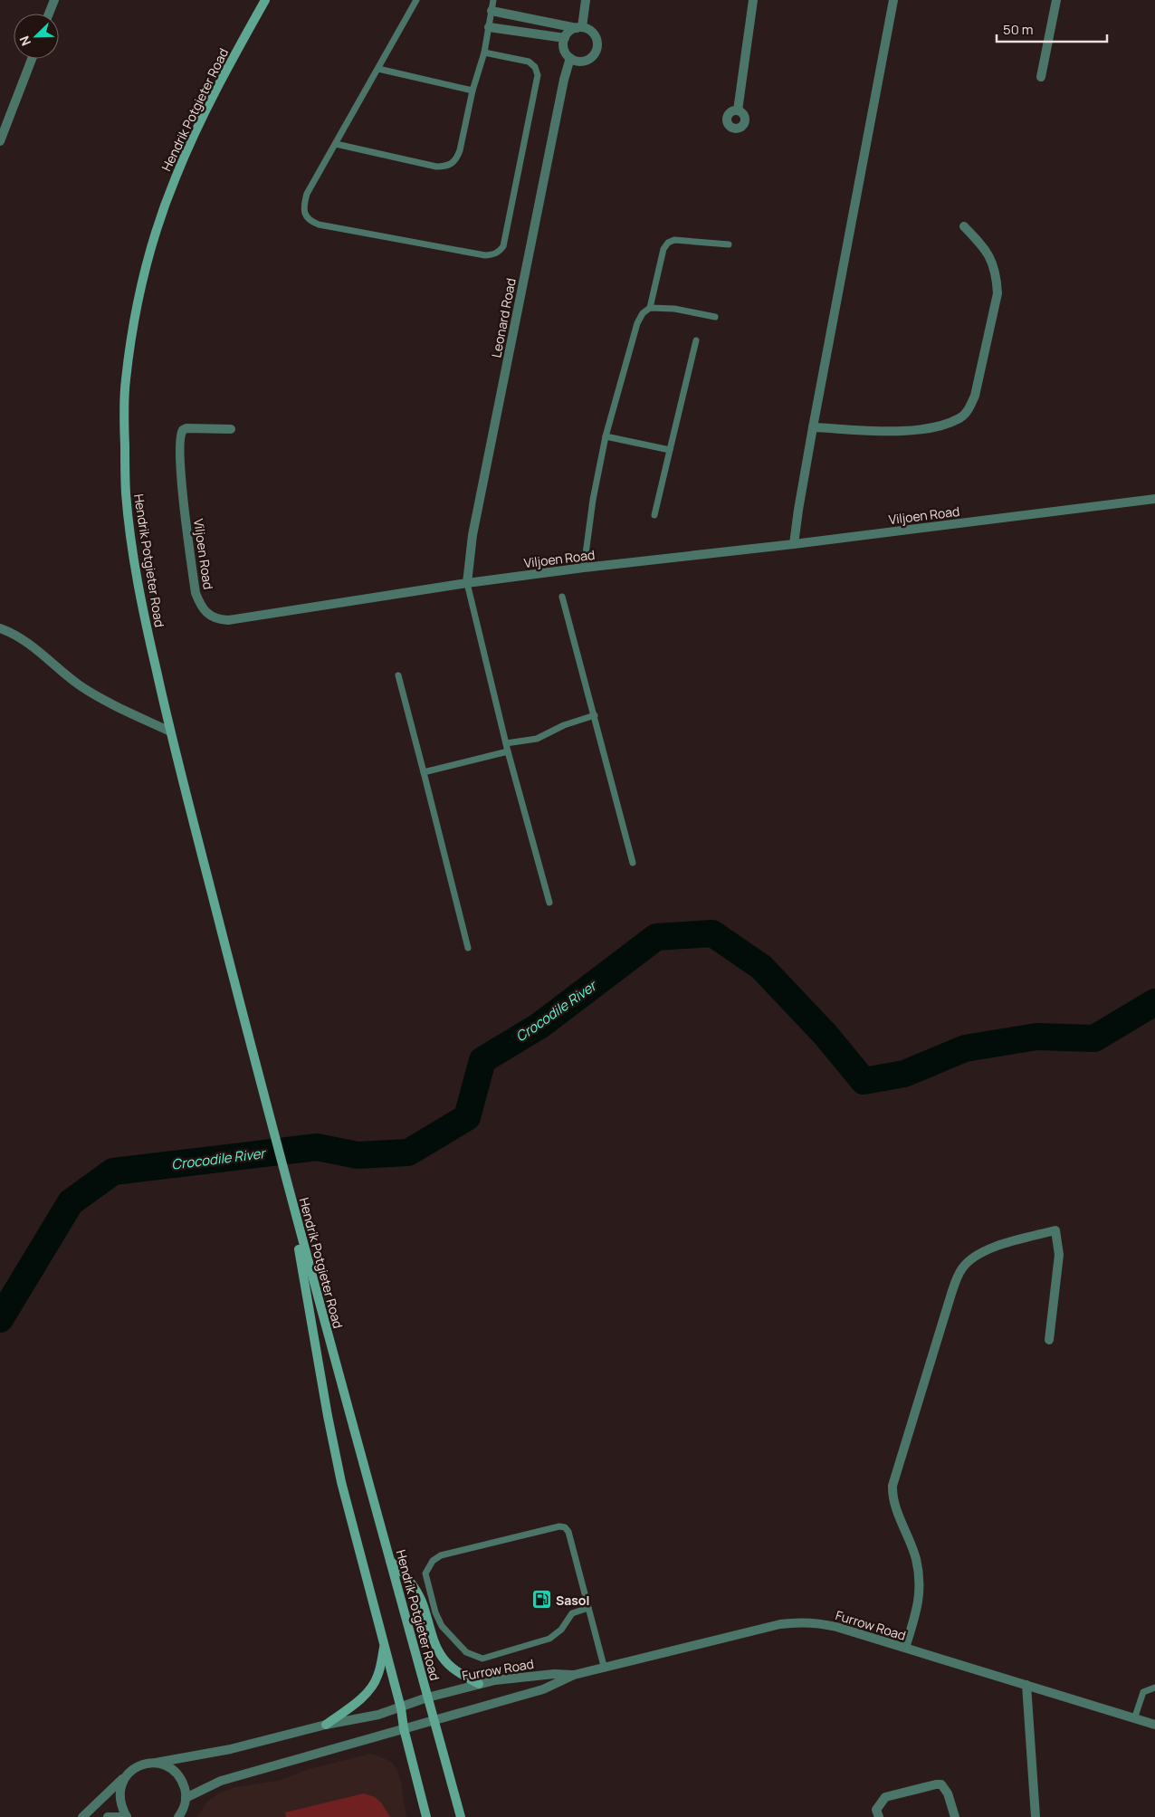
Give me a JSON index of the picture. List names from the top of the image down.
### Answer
{
  "streets": {
    "main road": ["Hendrik Potgieter Road"],
    "street": ["Leonard Road", "Viljoen Road", "Furrow Road"]
  },
  "crossings": [
    ["Hendrik Potgieter Road", "Furrow Road"],
    ["Leonard Road", "Viljoen Road"]
  ],
  "water": ["Crocodile River"],
  "places": {
    "fuel station": ["Sasol"]
  },
  "scale_bar": "50 m",
  "north": "bottom left"
}
